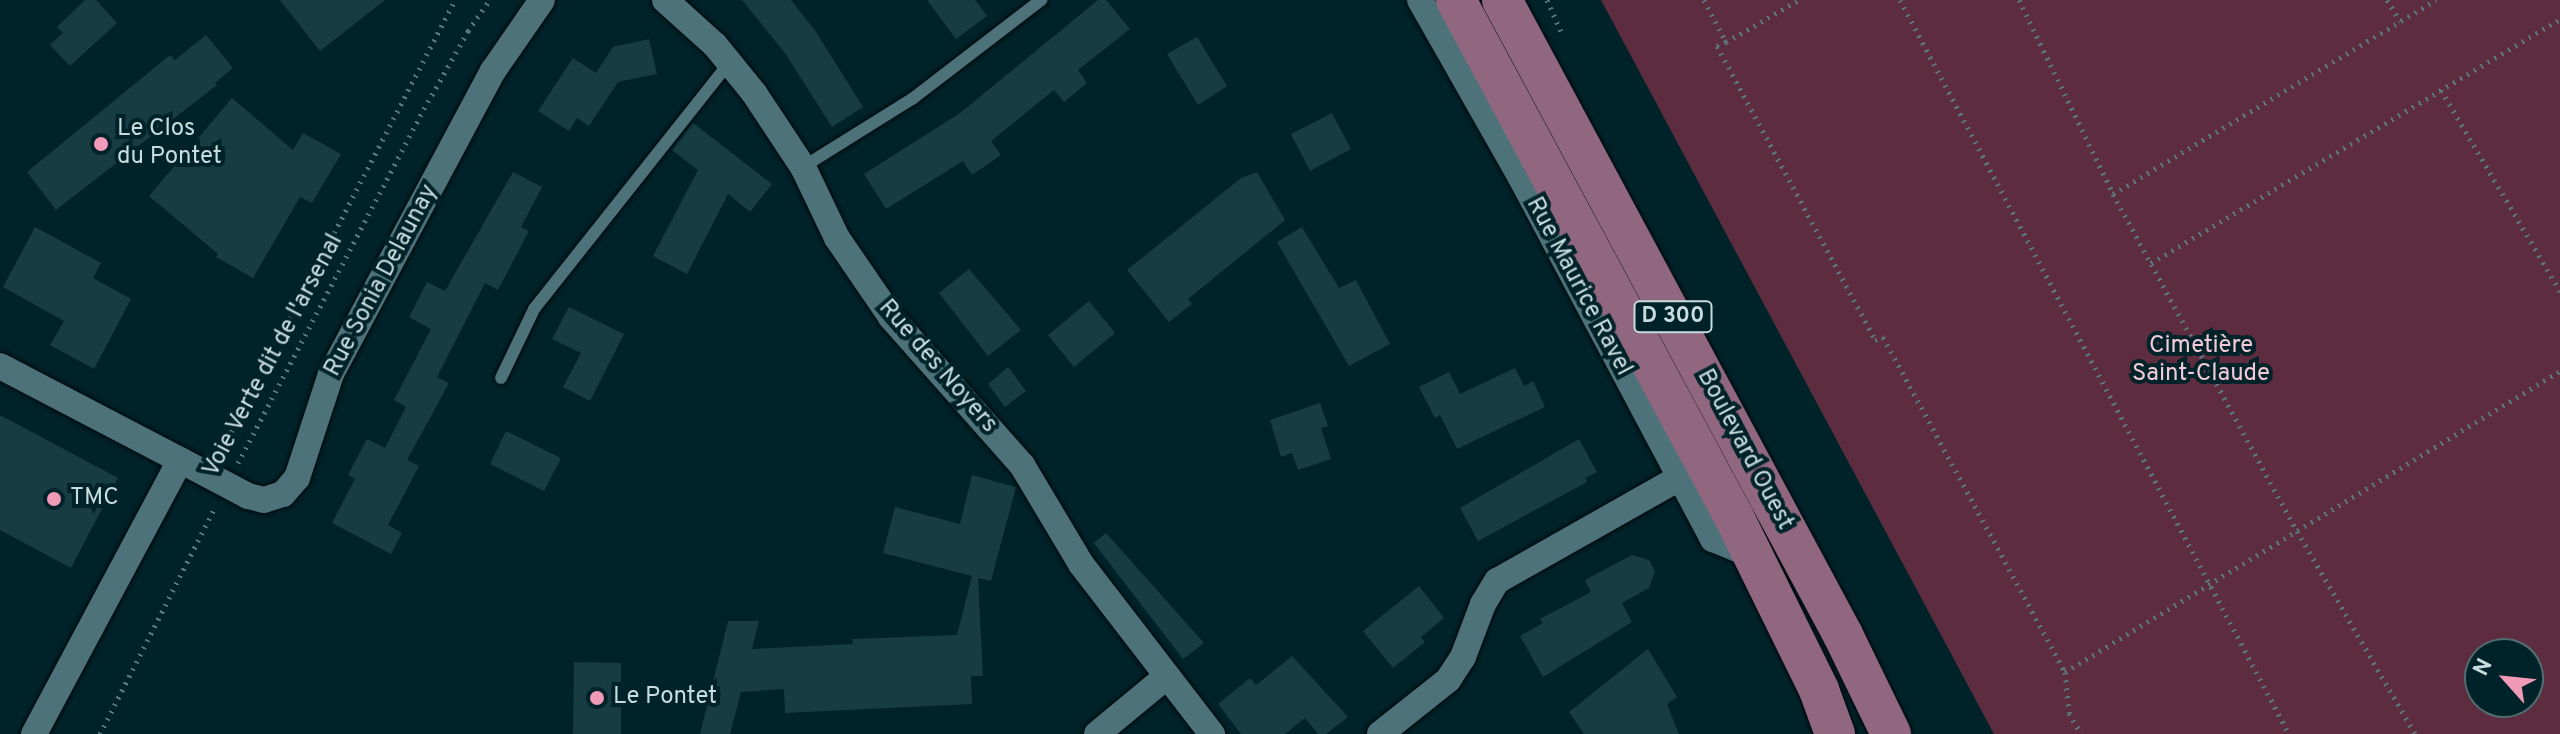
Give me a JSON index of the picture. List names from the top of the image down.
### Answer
{
  "streets": {
    "main road": ["D 300", "Boulevard Ouest"],
    "street": ["Rue Sonia Delaunay", "Rue Maurice Ravel", "Rue des Noyers"],
    "path": ["Voie Verte dit de l'arsenal"]
  },
  "crossings": [
    ["Rue Sonia Delaunay", "Voie Verte dit de l'arsenal"],
    ["Rue Maurice Ravel", "Boulevard Ouest"]
  ],
  "parks": ["Cimetière Saint-Claude"],
  "places": ["Le Clos du Pontet", "TMC", "Le Pontet"],
  "north": "top left"
}
